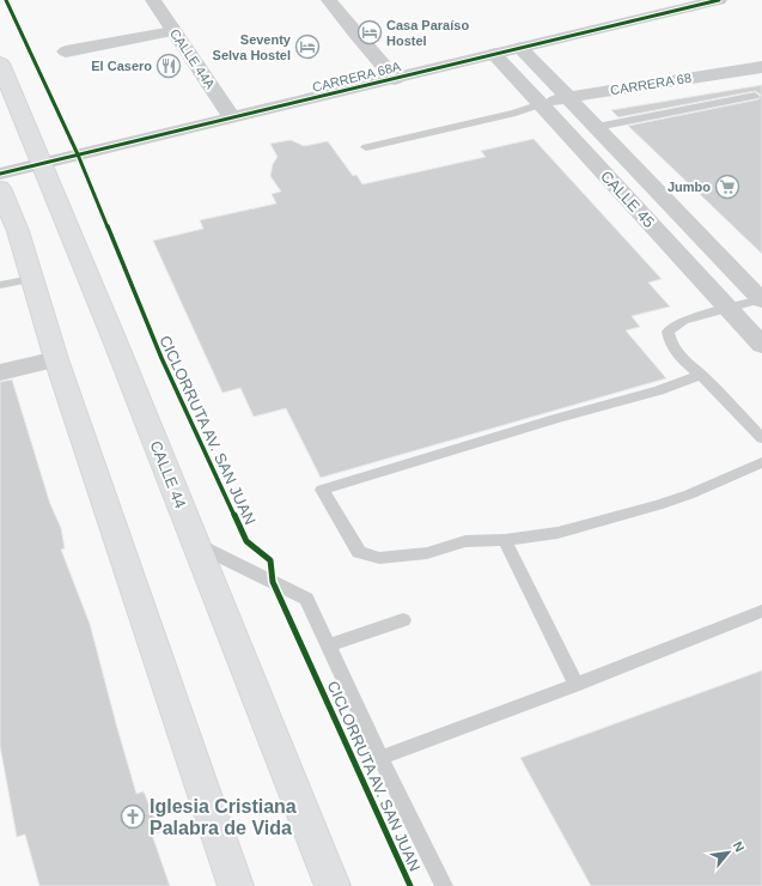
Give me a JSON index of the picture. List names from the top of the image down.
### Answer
{
  "streets": {
    "main road": ["CALLE 44"],
    "street": [
      "CALLE 44A",
      "CARRERA 68A",
      "CARRERA 68",
      "CALLE 45"
    ],
    "cycle path": ["CICLORRUTA AV. SAN JUAN"]
  },
  "crossings": [
    ["CALLE 44A", "CARRERA 68A"],
    ["CARRERA 68A", "CALLE 45"],
    ["CARRERA 68A", "CALLE 44"],
    ["CARRERA 68", "CALLE 45"]
  ],
  "places": {
    "hotel": ["Casa Paraíso Hostel", "Seventy Selva Hostel"],
    "restaurant": ["El Casero"],
    "supermarket": ["Jumbo"],
    "church": ["Iglesia Cristiana Palabra de Vida"]
  },
  "north": "top right"
}
